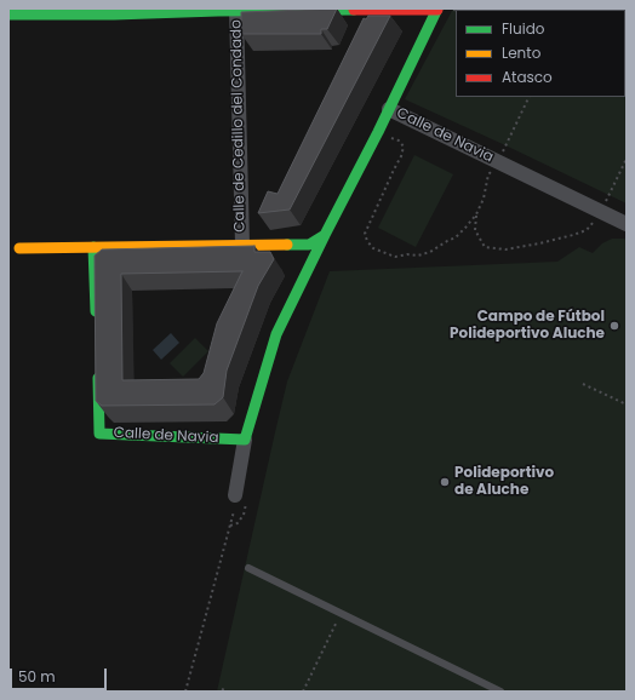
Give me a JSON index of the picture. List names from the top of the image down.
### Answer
{
  "streets": {
    "street": ["Calle de Cedillo del Condado", "Calle de Navia"]
  },
  "places": ["Campo de Fútbol Polideportivo Aluche", "Polideportivo de Aluche"],
  "legend": ["Fluido", "Lento", "Atasco"],
  "scale_bar": "50 m"
}
